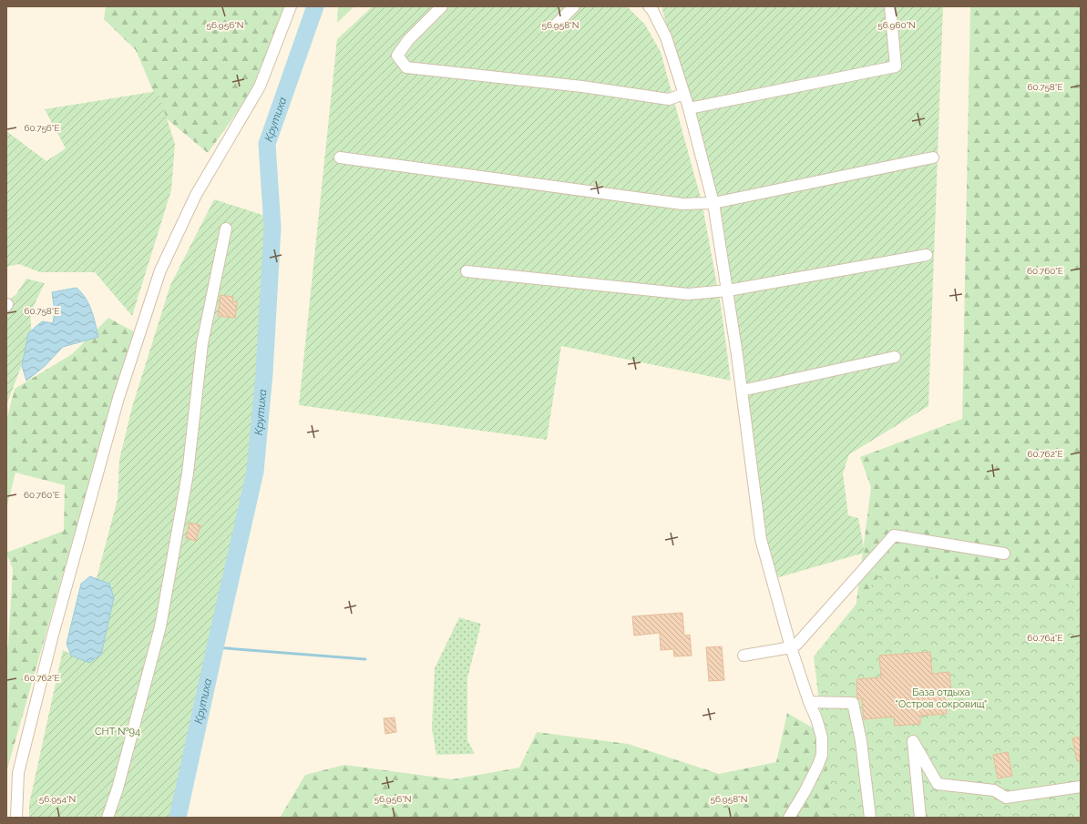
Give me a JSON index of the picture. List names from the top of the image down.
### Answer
{
  "water": ["Крутиха"],
  "parks": ["База отдыха \"Остров сокровищ\"", "СНТ №94"],
  "coordinates": [
    "56.956°N",
    "56.958°N",
    "56.960°N",
    "60.758°E",
    "60.756°E",
    "60.760°E",
    "60.762°E",
    "60.764°E",
    "56.954°N"
  ]
}
